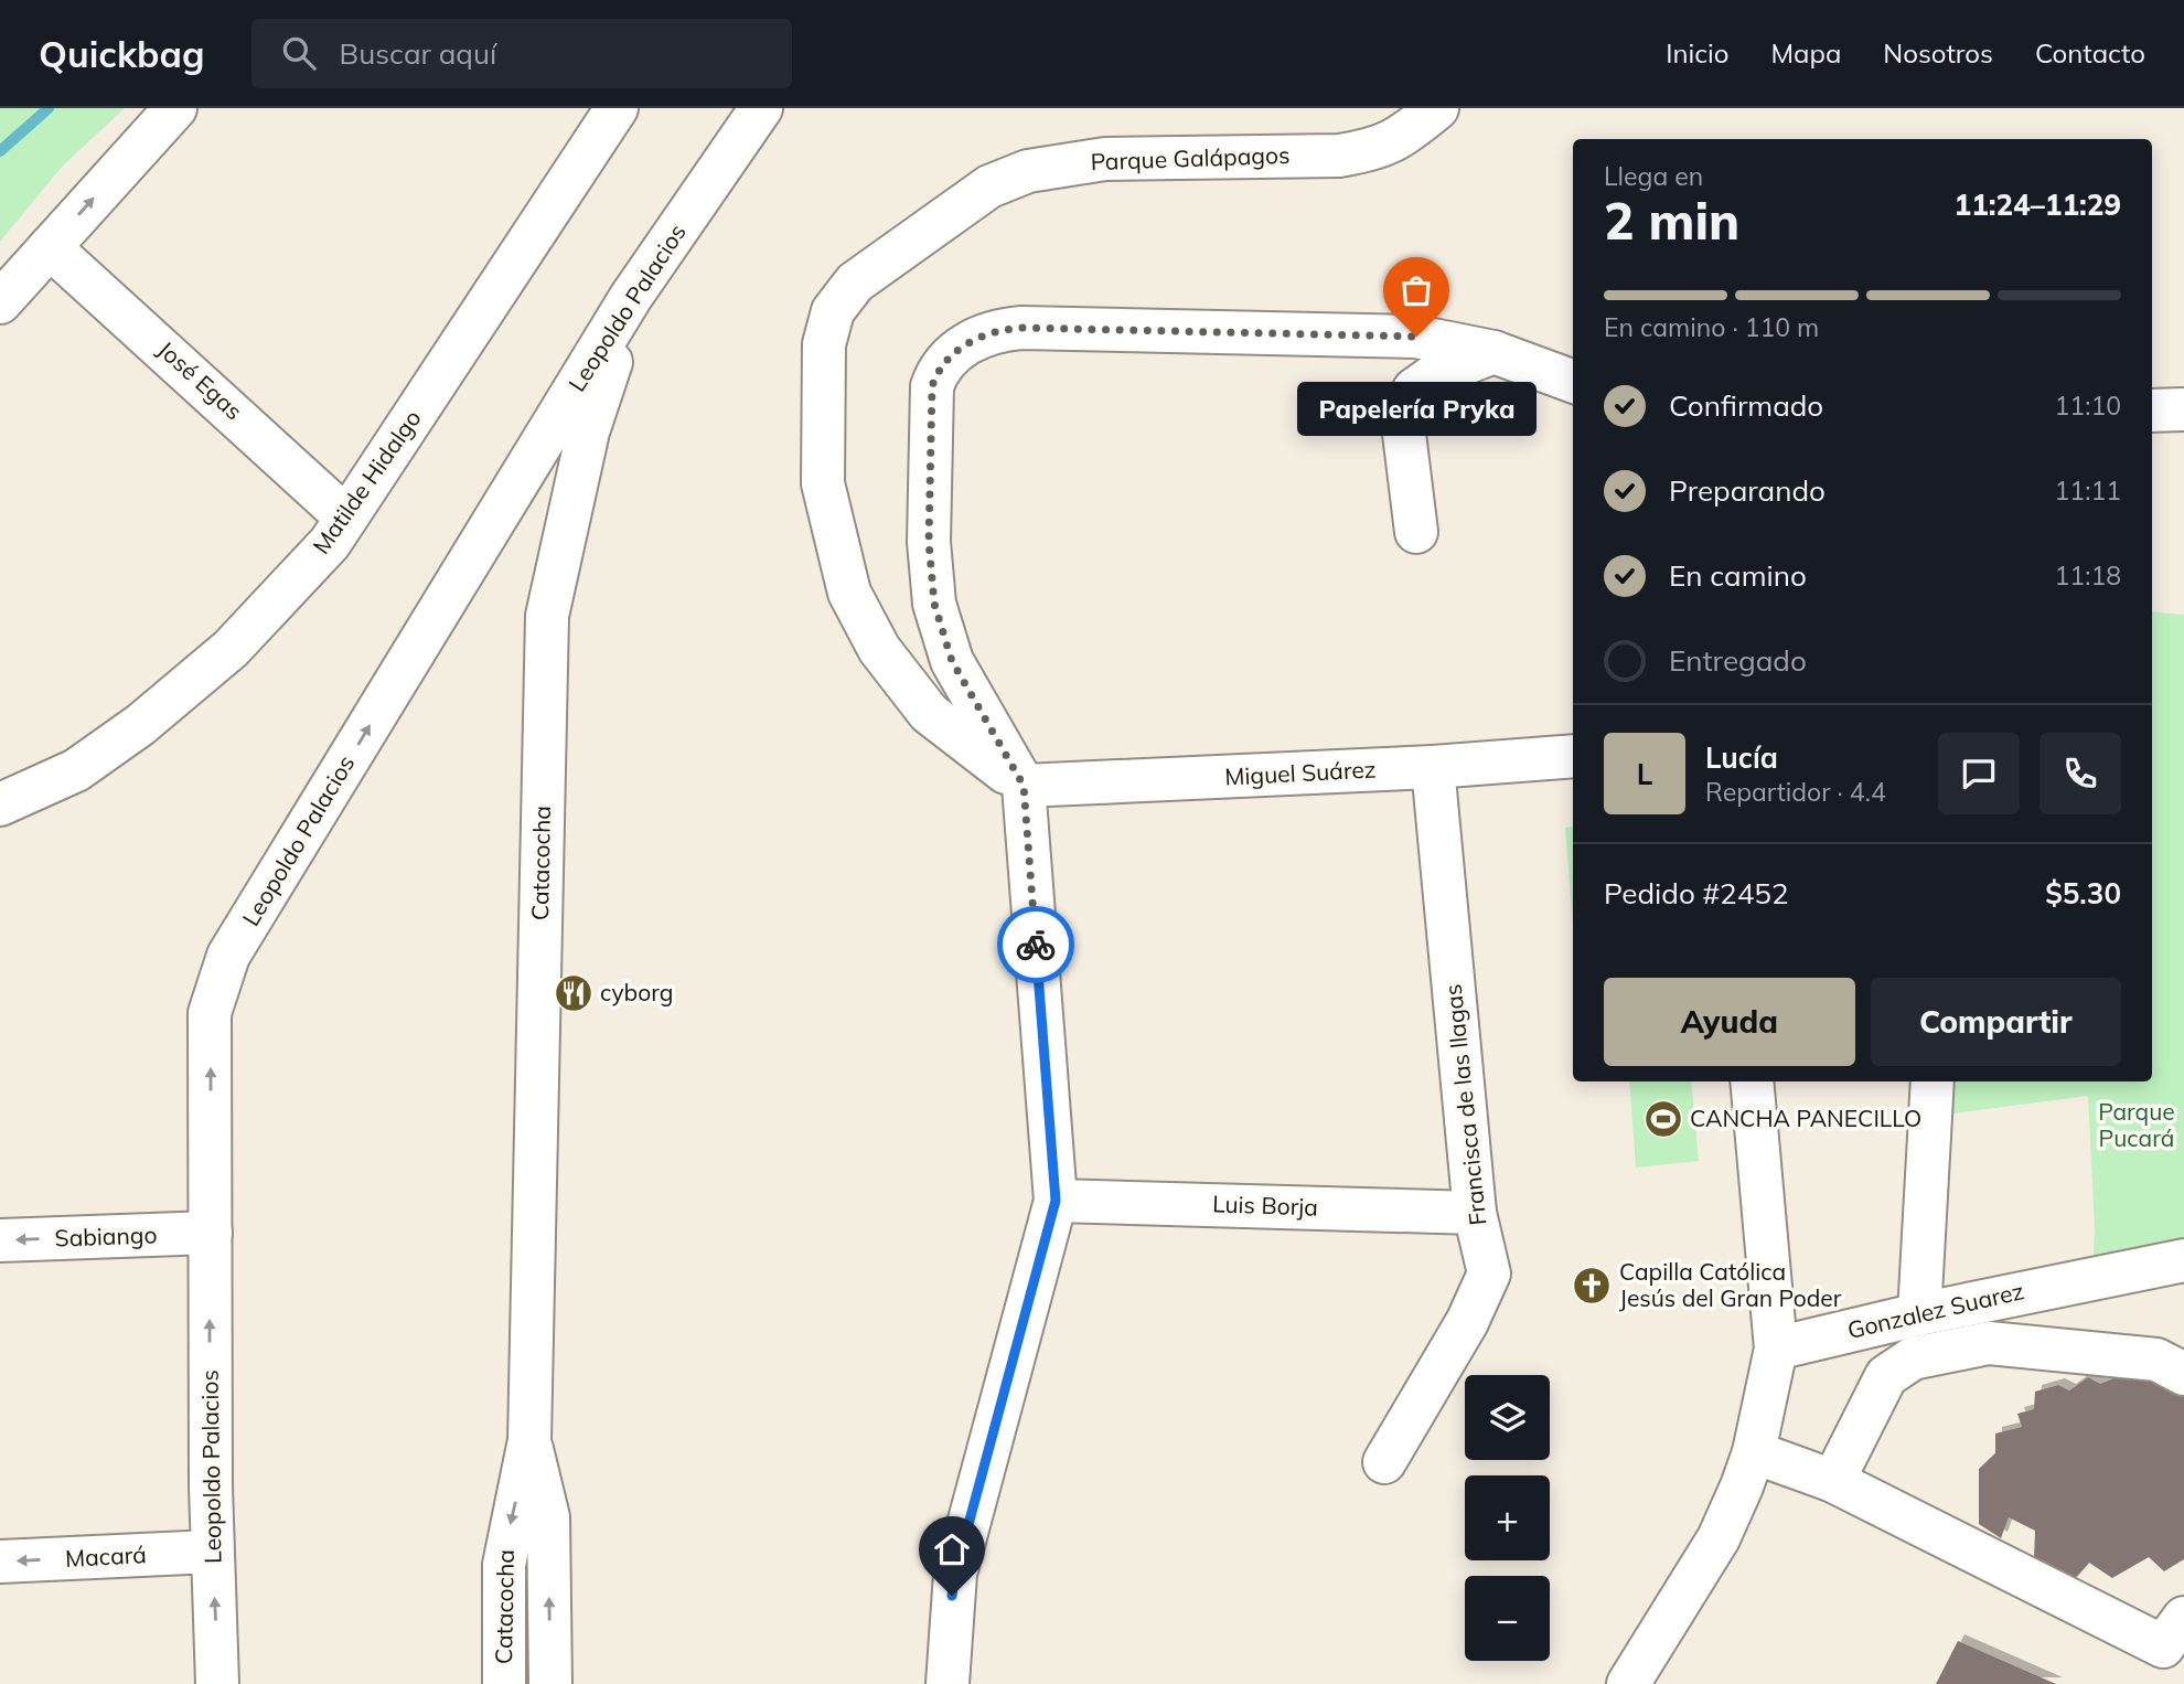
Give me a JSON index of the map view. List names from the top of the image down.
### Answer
{
  "streets": {
    "street": [
      "Parque Galápagos",
      "Leopoldo Palacios",
      "José Egas",
      "Matilde Hidalgo",
      "Miguel Suárez",
      "Catacocha",
      "Francisca de las llagas",
      "Luis Borja",
      "Sabiango",
      "Gonzalez Suarez",
      "Macará"
    ]
  },
  "crossings": [
    ["Parque Galápagos", "Miguel Suárez"],
    ["Leopoldo Palacios", "Catacocha"],
    ["Leopoldo Palacios", "Sabiango"],
    ["Leopoldo Palacios", "Macará"],
    ["José Egas", "Matilde Hidalgo"],
    ["Miguel Suárez", "Francisca de las llagas"],
    ["Francisca de las llagas", "Luis Borja"]
  ],
  "one_way": ["Leopoldo Palacios", "Sabiango", "Macará"],
  "parks": ["Parque Pucará"],
  "places": {
    "other": ["Papelería Pryka"],
    "restaurant": ["cyborg"],
    "sports": ["CANCHA PANECILLO"],
    "church": ["Capilla Católica Jesús del Gran Poder"]
  },
  "page": {
    "header": "Quickbag",
    "search": "Buscar aquí",
    "nav": [
      "Inicio",
      "Mapa",
      "Nosotros",
      "Contacto"
    ],
    "heading": ["2 min", "Llega en", "11:24–11:29"],
    "panel": [
      "Lucía",
      "Repartidor · 4.4",
      "Pedido #2452",
      "$5.30"
    ],
    "bar": "En camino · 110 m",
    "list": [
      ["Confirmado", "11:10"],
      ["Preparando", "11:11"],
      ["En camino", "11:18"],
      "Entregado"
    ],
    "bubble": "Papelería Pryka",
    "round": "L",
    "buttons": ["Ayuda", "Compartir"],
    "map_buttons": ["+", "−"]
  }
}
